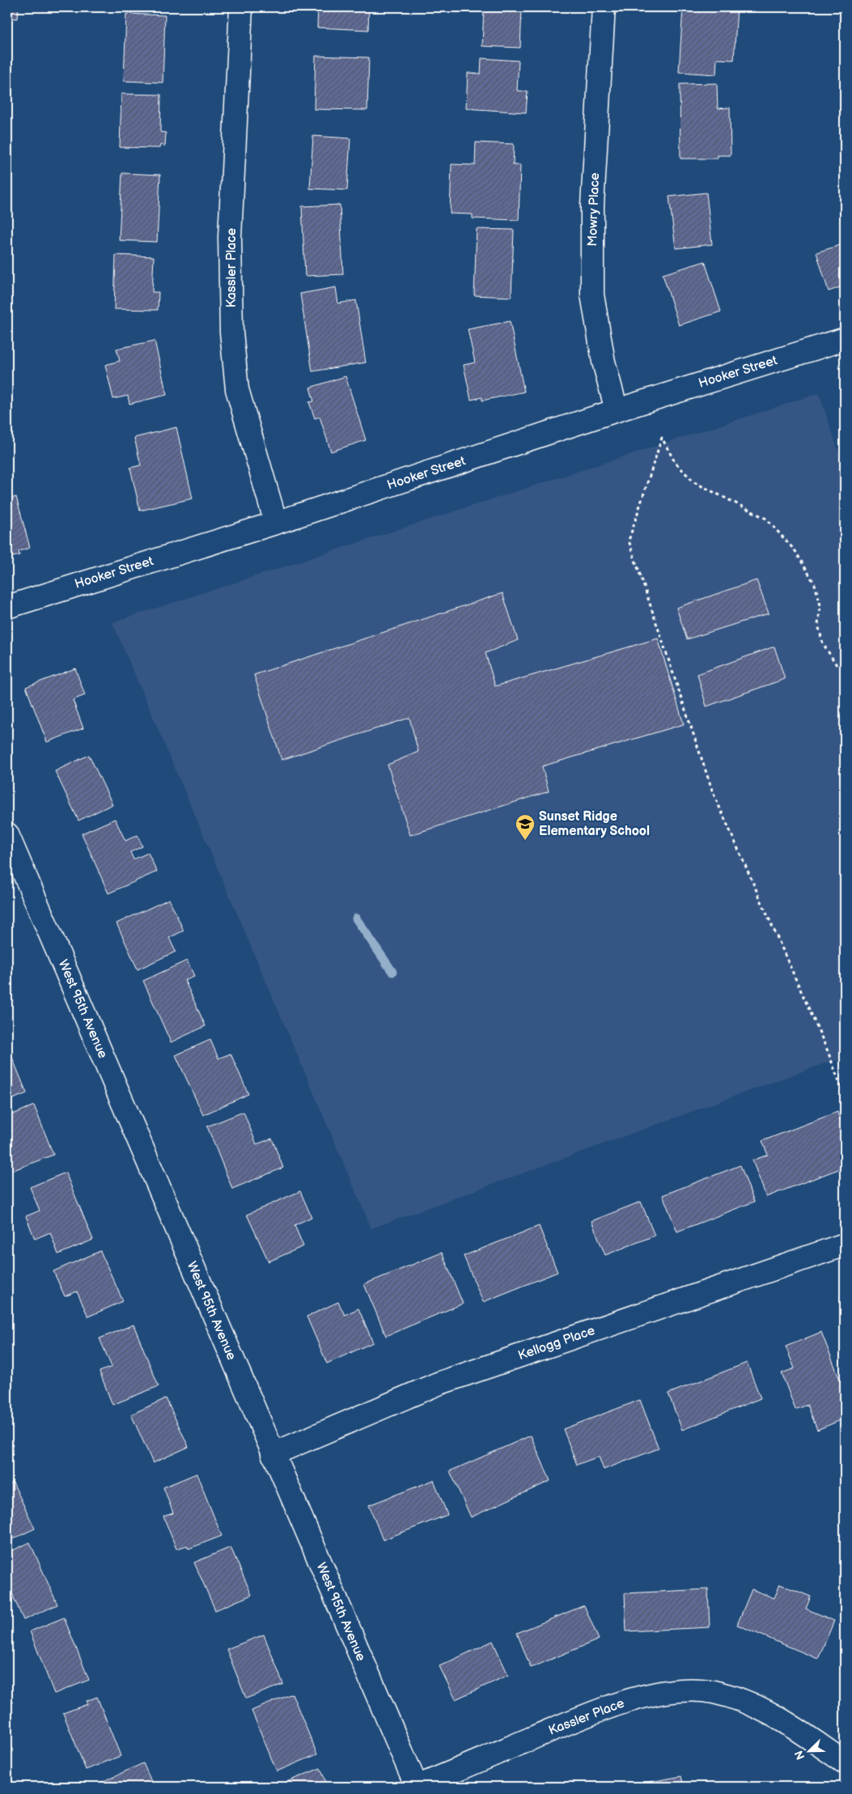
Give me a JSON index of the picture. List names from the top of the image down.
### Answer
{
  "streets": {
    "street": [
      "Mowry Place",
      "Kassler Place",
      "Hooker Street",
      "West 95th Avenue",
      "Kellogg Place"
    ]
  },
  "crossings": [
    ["Mowry Place", "Hooker Street"],
    ["Kassler Place", "Hooker Street"],
    ["Kassler Place", "West 95th Avenue"],
    ["West 95th Avenue", "Kellogg Place"]
  ],
  "places": {
    "school or university": ["Sunset Ridge Elementary School"]
  },
  "north": "bottom left"
}
